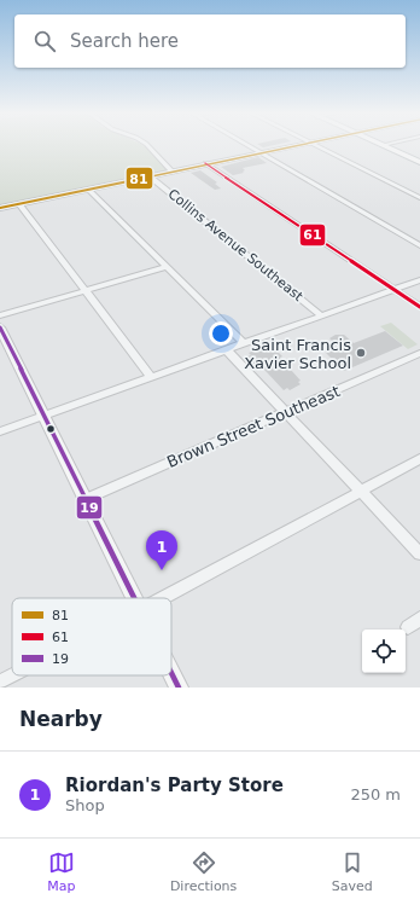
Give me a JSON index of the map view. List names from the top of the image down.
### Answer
{
  "streets": {
    "street": ["Collins Avenue Southeast", "Brown Street Southeast"]
  },
  "places": ["Saint Francis Xavier School"],
  "lines": ["transit line 81", "transit line 61", "transit line 19"],
  "legend": ["81", "61", "19"],
  "page": {
    "search": "Search here",
    "pins": "1",
    "heading": "Nearby",
    "list": [
      {
        "mark": "1",
        "name": "Riordan's Party Store",
        "note": "Shop",
        "value": "250 m"
      }
    ],
    "nav": ["Map", "Directions", "Saved"]
  }
}
